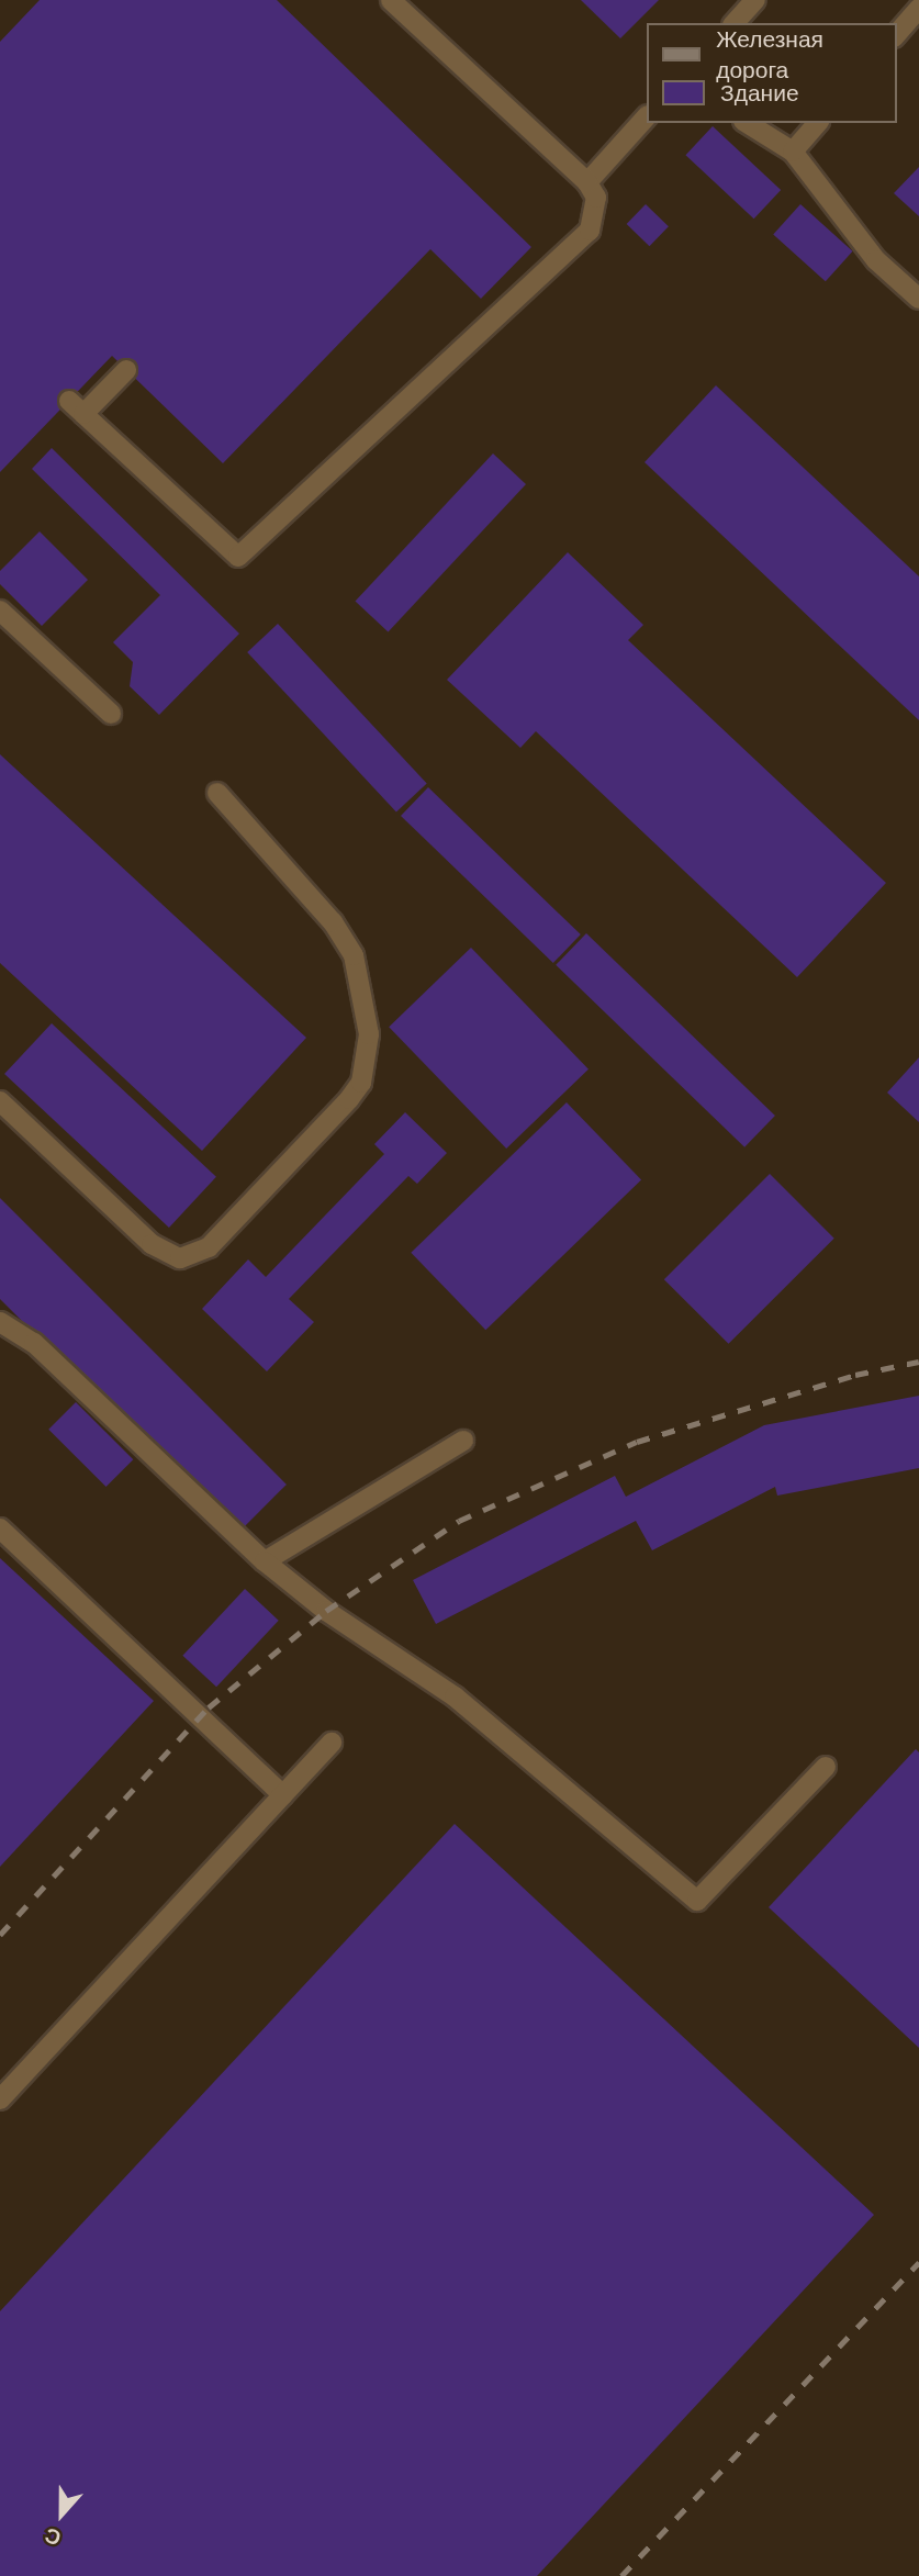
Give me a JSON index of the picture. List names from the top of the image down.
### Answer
{
  "legend": ["Железная дорога", "Здание"],
  "north": "bottom"
}
